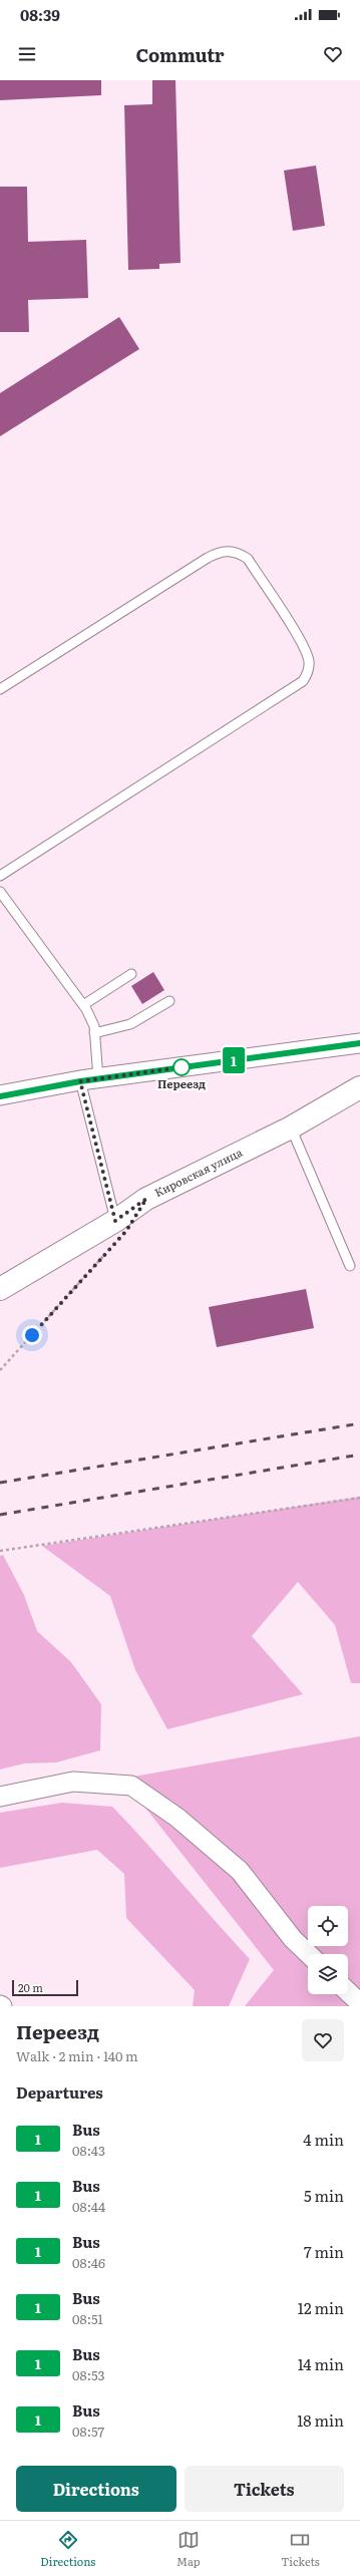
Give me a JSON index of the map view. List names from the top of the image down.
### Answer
{
  "streets": {
    "main road": ["Кировская улица"]
  },
  "places": ["Переезд"],
  "lines": ["bus line 1"],
  "scale_bar": "20 m",
  "page": {
    "status": "08:39",
    "header": "Commutr",
    "on_map": "1",
    "scale": "20 m",
    "heading": [
      ["Переезд", "Walk · 2 min · 140 m"],
      "Departures"
    ],
    "list": [
      {
        "mark": "1",
        "name": "Bus",
        "note": "08:43",
        "value": "4 min"
      },
      {
        "mark": "1",
        "name": "Bus",
        "note": "08:44",
        "value": "5 min"
      },
      {
        "mark": "1",
        "name": "Bus",
        "note": "08:46",
        "value": "7 min"
      },
      {
        "mark": "1",
        "name": "Bus",
        "note": "08:51",
        "value": "12 min"
      },
      {
        "mark": "1",
        "name": "Bus",
        "note": "08:53",
        "value": "14 min"
      },
      {
        "mark": "1",
        "name": "Bus",
        "note": "08:57",
        "value": "18 min"
      }
    ],
    "buttons": ["Directions", "Tickets"],
    "tabs": ["Directions", "Map", "Tickets"]
  }
}
